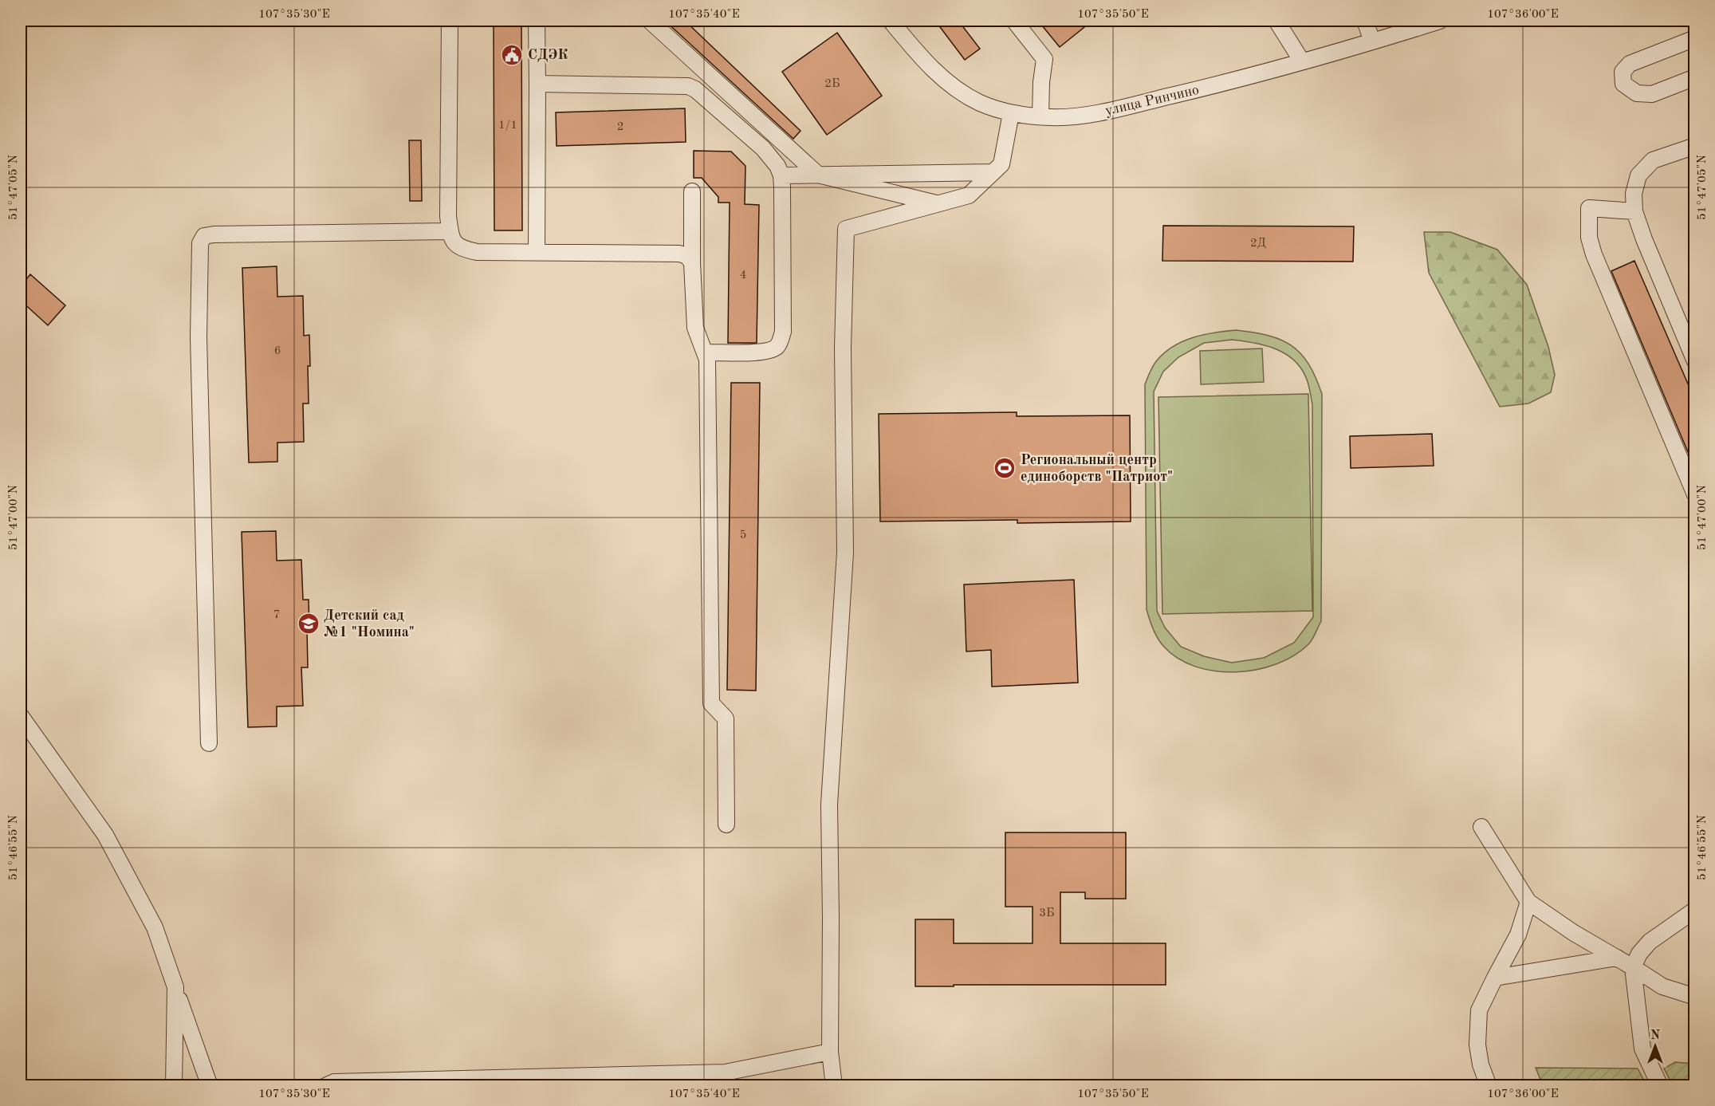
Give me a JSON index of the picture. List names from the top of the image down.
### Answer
{
  "streets": {
    "street": ["улица Ринчино"]
  },
  "places": {
    "public building": ["СДЭК"],
    "sports": ["Региональный центр единоборств \"Патриот\""],
    "school or university": ["Детский сад №1 \"Номина\""]
  },
  "house_numbers": [
    "2Б",
    "1/1",
    "2",
    "2Д",
    "4",
    "6",
    "5",
    "7",
    "3Б"
  ],
  "north": "top",
  "coordinates": [
    "107°35'30\"E",
    "107°35'40\"E",
    "107°35'50\"E",
    "107°36'00\"E",
    "51°47'05\"N",
    "51°47'00\"N",
    "51°46'55\"N"
  ]
}
